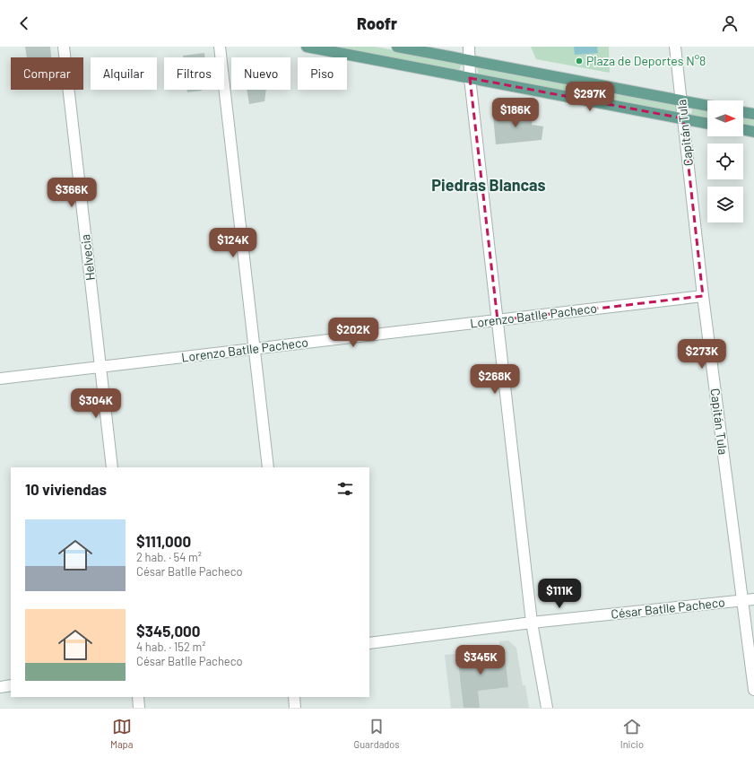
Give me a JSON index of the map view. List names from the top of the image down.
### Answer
{
  "streets": {
    "street": [
      "Capitán Tula",
      "Helvecia",
      "Lorenzo Batlle Pacheco",
      "César Batlle Pacheco"
    ]
  },
  "crossings": [
    ["Capitán Tula", "Lorenzo Batlle Pacheco"],
    ["Capitán Tula", "César Batlle Pacheco"],
    ["Helvecia", "Lorenzo Batlle Pacheco"]
  ],
  "districts": ["Piedras Blancas"],
  "places": ["Plaza de Deportes N°8"],
  "north": "right",
  "page": {
    "header": "Roofr",
    "chip": [
      "Comprar",
      "Alquilar",
      "Filtros",
      "Nuevo",
      "Piso"
    ],
    "price": [
      "$297K",
      "$186K",
      "$366K",
      "$124K",
      "$202K",
      "$273K",
      "$268K",
      "$304K",
      "$111K",
      "$345K"
    ],
    "heading": "10 viviendas",
    "list": [
      {
        "name": "$111,000",
        "note": "2 hab. · 54 m² · César Batlle Pacheco"
      },
      {
        "name": "$345,000",
        "note": "4 hab. · 152 m² · César Batlle Pacheco"
      }
    ],
    "tabs": ["Mapa", "Guardados", "Inicio"]
  }
}
